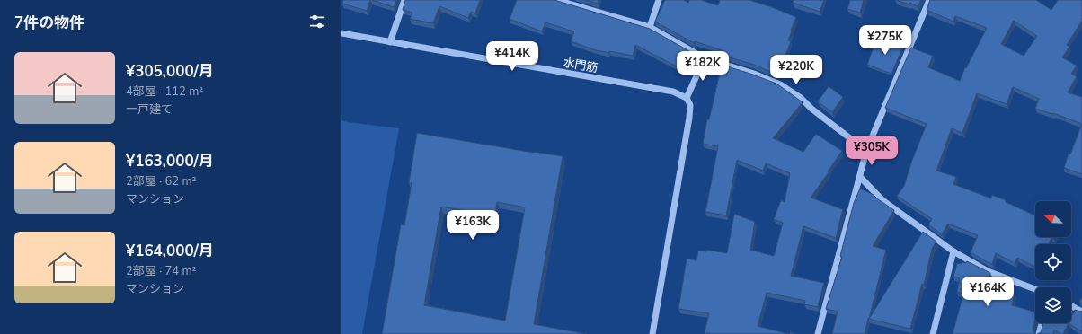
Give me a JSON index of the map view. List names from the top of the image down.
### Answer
{
  "streets": {
    "street": ["水門筋"]
  },
  "north": "top left",
  "page": {
    "heading": "7件の物件",
    "price": [
      "¥275K",
      "¥414K",
      "¥182K",
      "¥220K",
      "¥305K",
      "¥163K",
      "¥164K"
    ],
    "list": [
      {
        "name": "¥305,000/月",
        "note": "4部屋 · 112 m² · 一戸建て"
      },
      {
        "name": "¥163,000/月",
        "note": "2部屋 · 62 m² · マンション"
      },
      {
        "name": "¥164,000/月",
        "note": "2部屋 · 74 m² · マンション"
      }
    ]
  }
}
